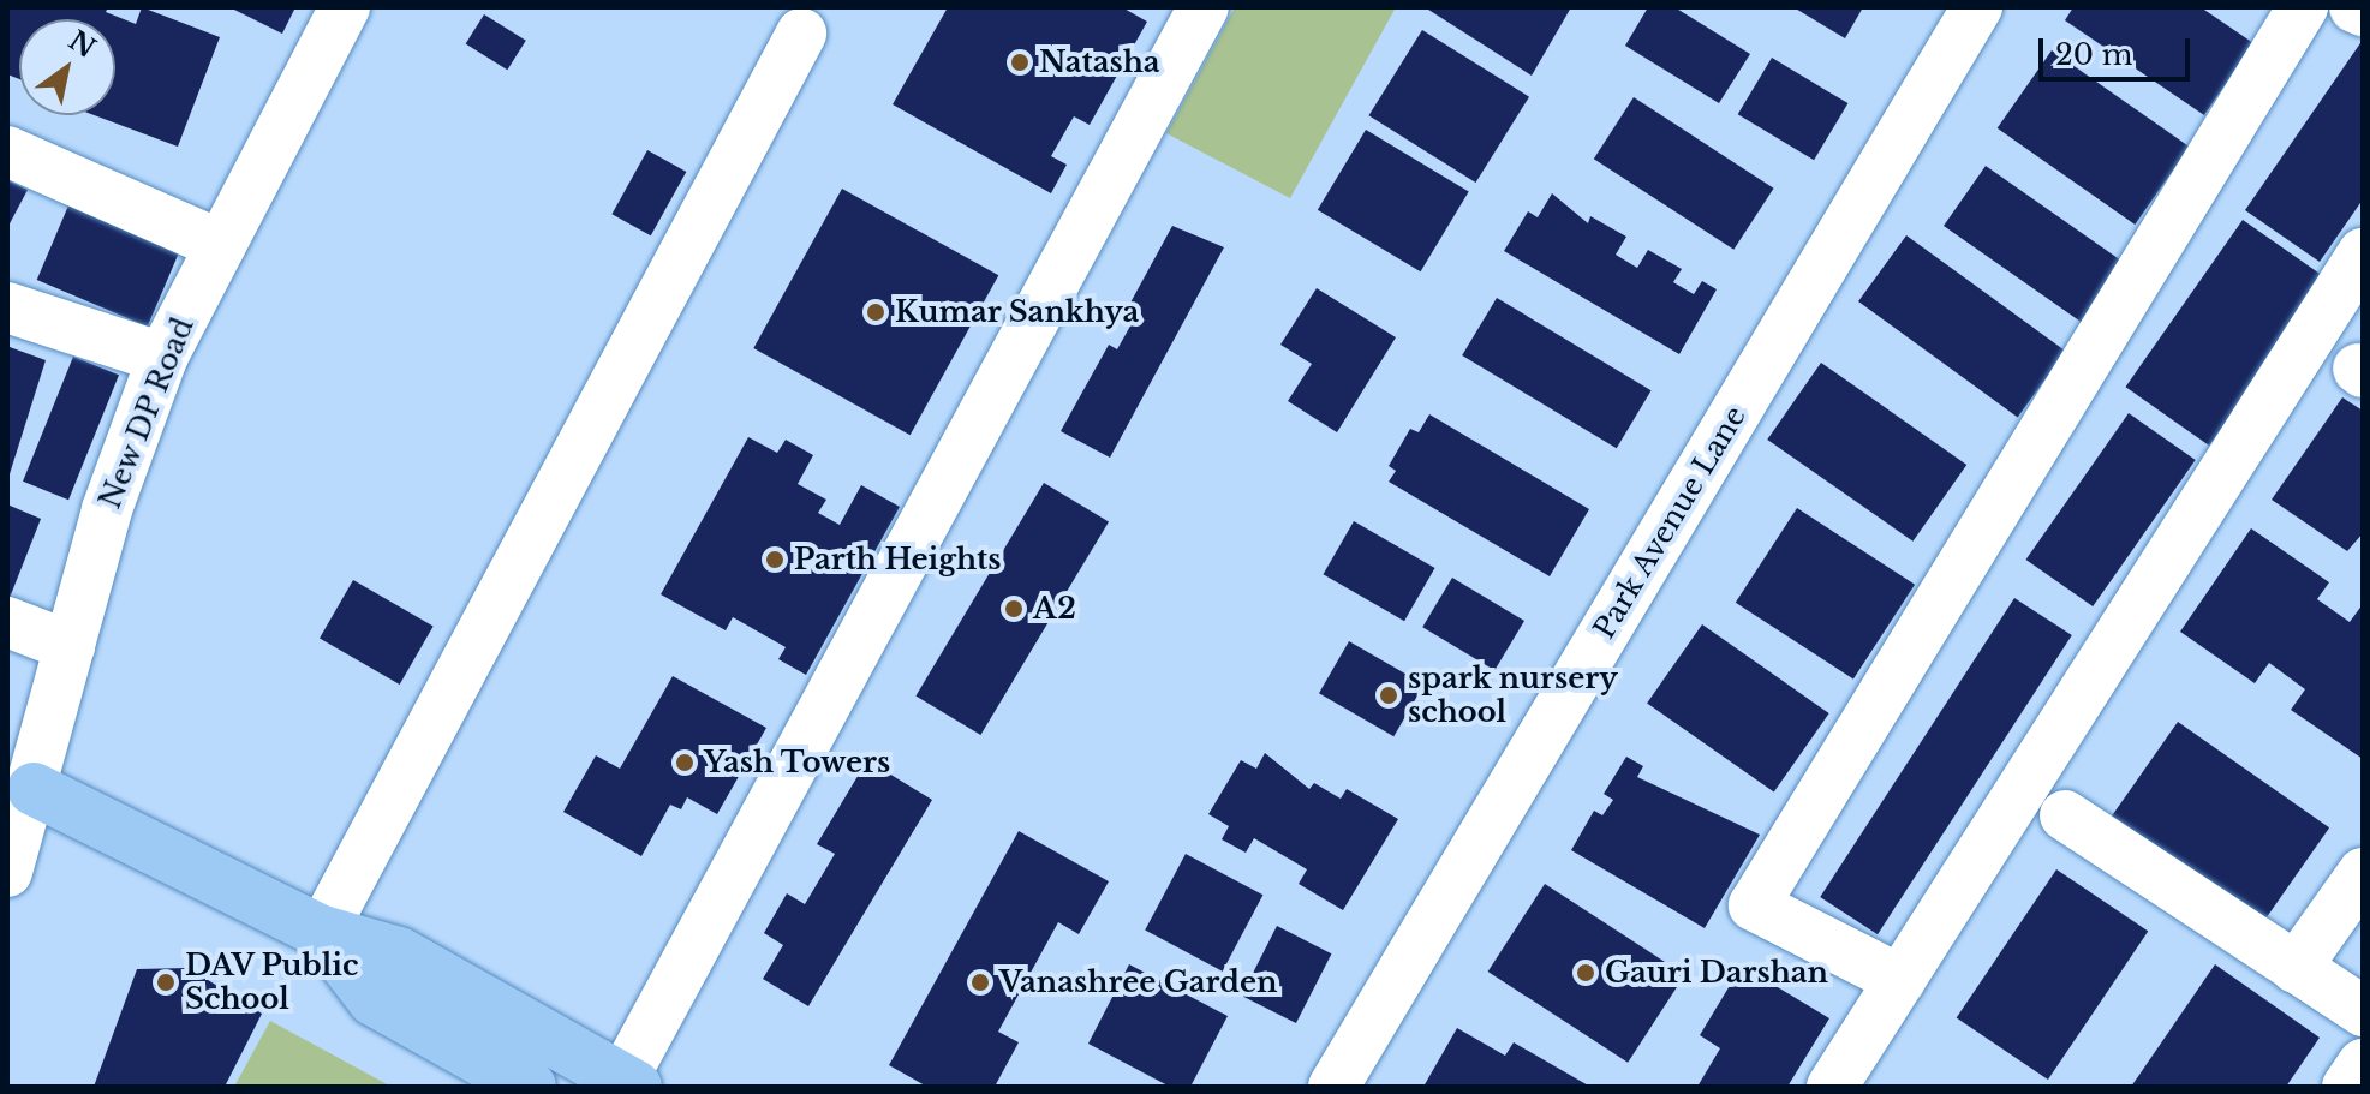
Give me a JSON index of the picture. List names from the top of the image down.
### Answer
{
  "streets": {
    "street": ["New DP Road", "Park Avenue Lane"]
  },
  "places": [
    "Natasha",
    "Kumar Sankhya",
    "Parth Heights",
    "A2",
    "spark nursery school",
    "Yash Towers",
    "Gauri Darshan",
    "DAV Public School",
    "Vanashree Garden"
  ],
  "scale_bar": "20 m",
  "north": "top right"
}
